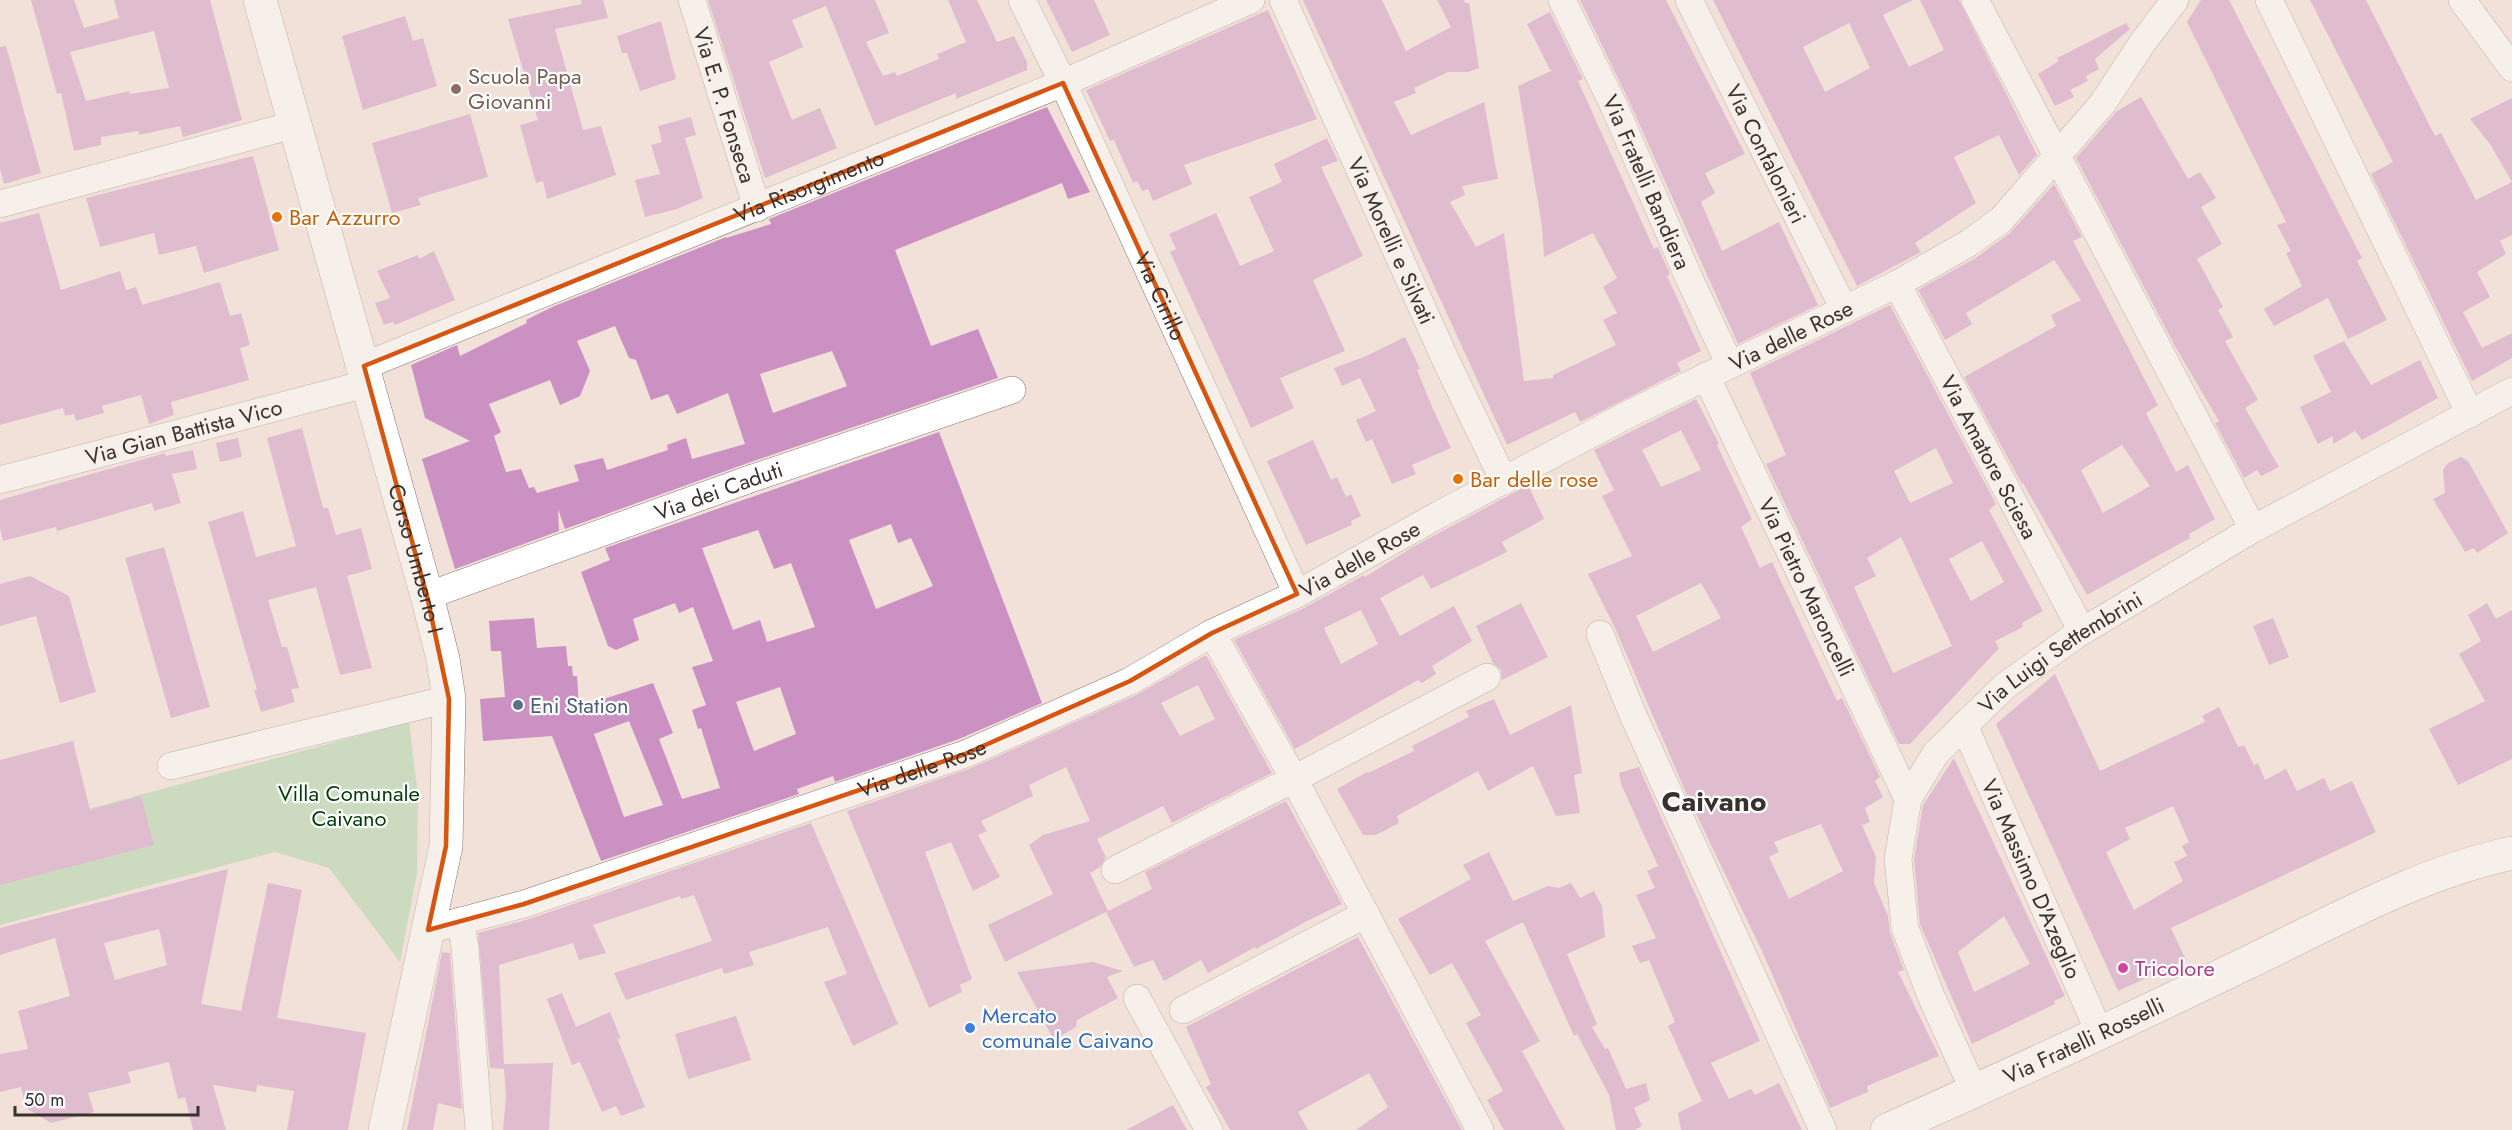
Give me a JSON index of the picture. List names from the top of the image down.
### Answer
{
  "streets": {
    "main road": ["Corso Umberto I", "Via Fratelli Rosselli"],
    "street": [
      "Via E. P. Fonseca",
      "Via Confalonieri",
      "Via Fratelli Bandiera",
      "Via Risorgimento",
      "Via Morelli e Silvati",
      "Via Cirillo",
      "Via delle Rose",
      "Via Gian Battista Vico",
      "Via Amatore Sciesa",
      "Via dei Caduti",
      "Via Pietro Maroncelli",
      "Via Luigi Settembrini",
      "Via Massimo D'Azeglio"
    ]
  },
  "crossings": [
    ["Via E. P. Fonseca", "Via Risorgimento"],
    ["Via Confalonieri", "Via delle Rose"],
    ["Via Fratelli Bandiera", "Via delle Rose"],
    ["Via Fratelli Bandiera", "Via Pietro Maroncelli"],
    ["Via Risorgimento", "Via Cirillo"],
    ["Via Risorgimento", "Via Gian Battista Vico"],
    ["Via Risorgimento", "Corso Umberto I"],
    ["Via Morelli e Silvati", "Via delle Rose"],
    ["Via Cirillo", "Via delle Rose"],
    ["Via delle Rose", "Via Amatore Sciesa"],
    ["Via delle Rose", "Corso Umberto I"],
    ["Via delle Rose", "Via Pietro Maroncelli"],
    ["Via Gian Battista Vico", "Corso Umberto I"],
    ["Via Amatore Sciesa", "Via Luigi Settembrini"],
    ["Via dei Caduti", "Corso Umberto I"],
    ["Via Pietro Maroncelli", "Via Luigi Settembrini"],
    ["Via Luigi Settembrini", "Via Massimo D'Azeglio"],
    ["Via Luigi Settembrini", "Via Fratelli Rosselli"],
    ["Via Massimo D'Azeglio", "Via Fratelli Rosselli"]
  ],
  "districts": ["Caivano"],
  "parks": ["Villa Comunale Caivano"],
  "places": [
    "Scuola Papa Giovanni",
    "Bar Azzurro",
    "Bar delle rose",
    "Eni Station",
    "Tricolore",
    "Mercato comunale Caivano"
  ],
  "scale_bar": "50 m"
}
